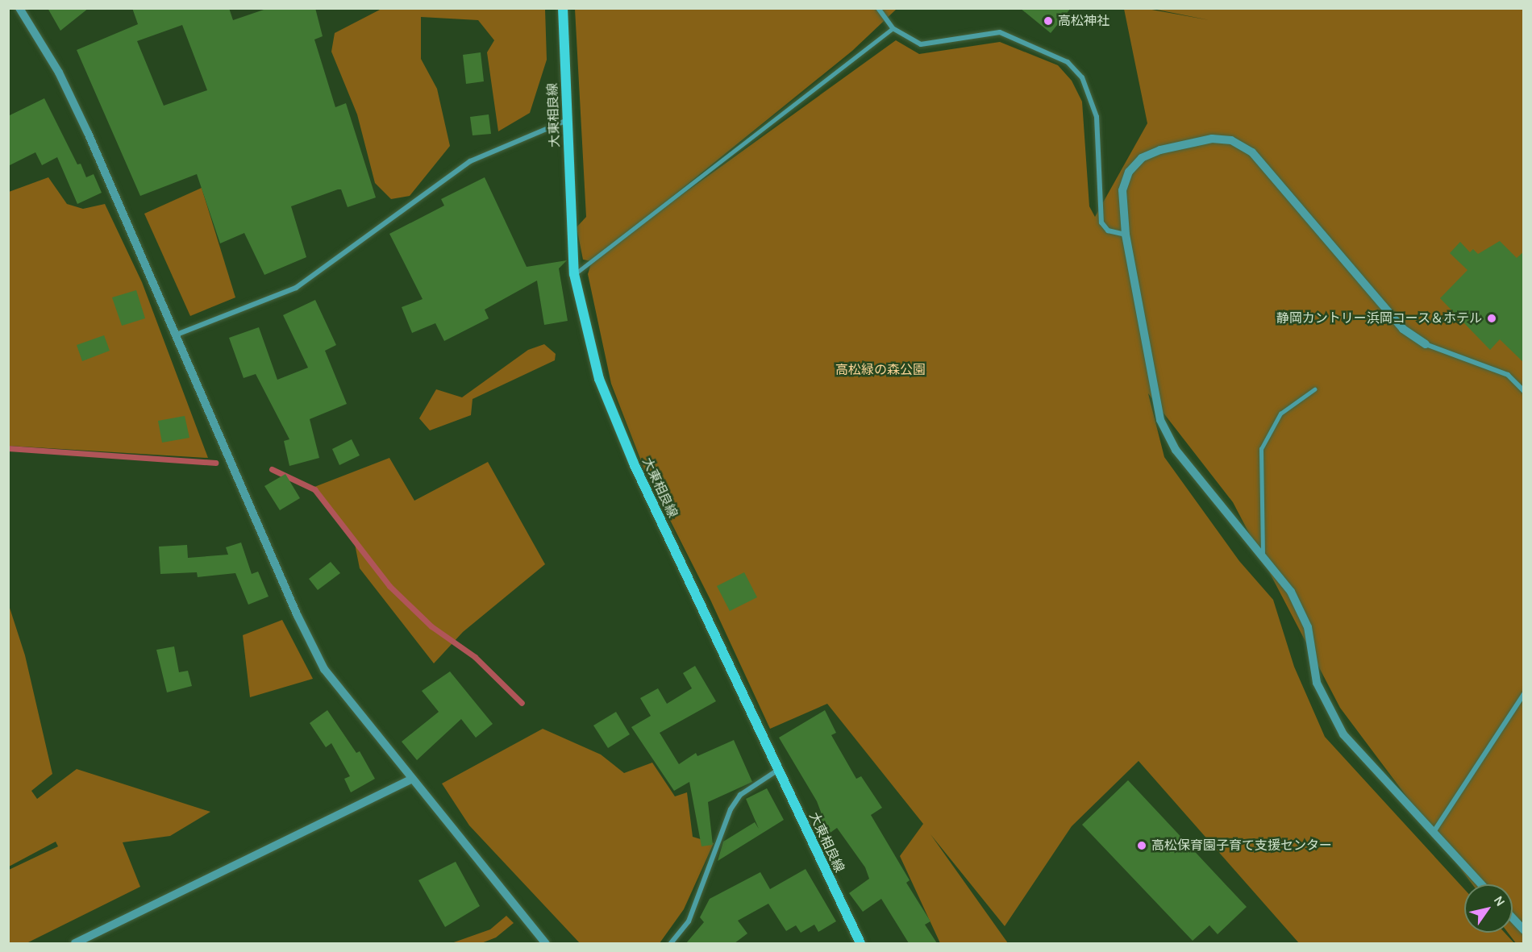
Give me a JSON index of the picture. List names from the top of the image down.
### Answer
{
  "streets": {
    "main road": ["大東相良線"]
  },
  "parks": ["高松緑の森公園"],
  "places": ["高松神社", "静岡カントリー浜岡コース＆ホテル", "高松保育園子育て支援センター"],
  "north": "top right"
}
